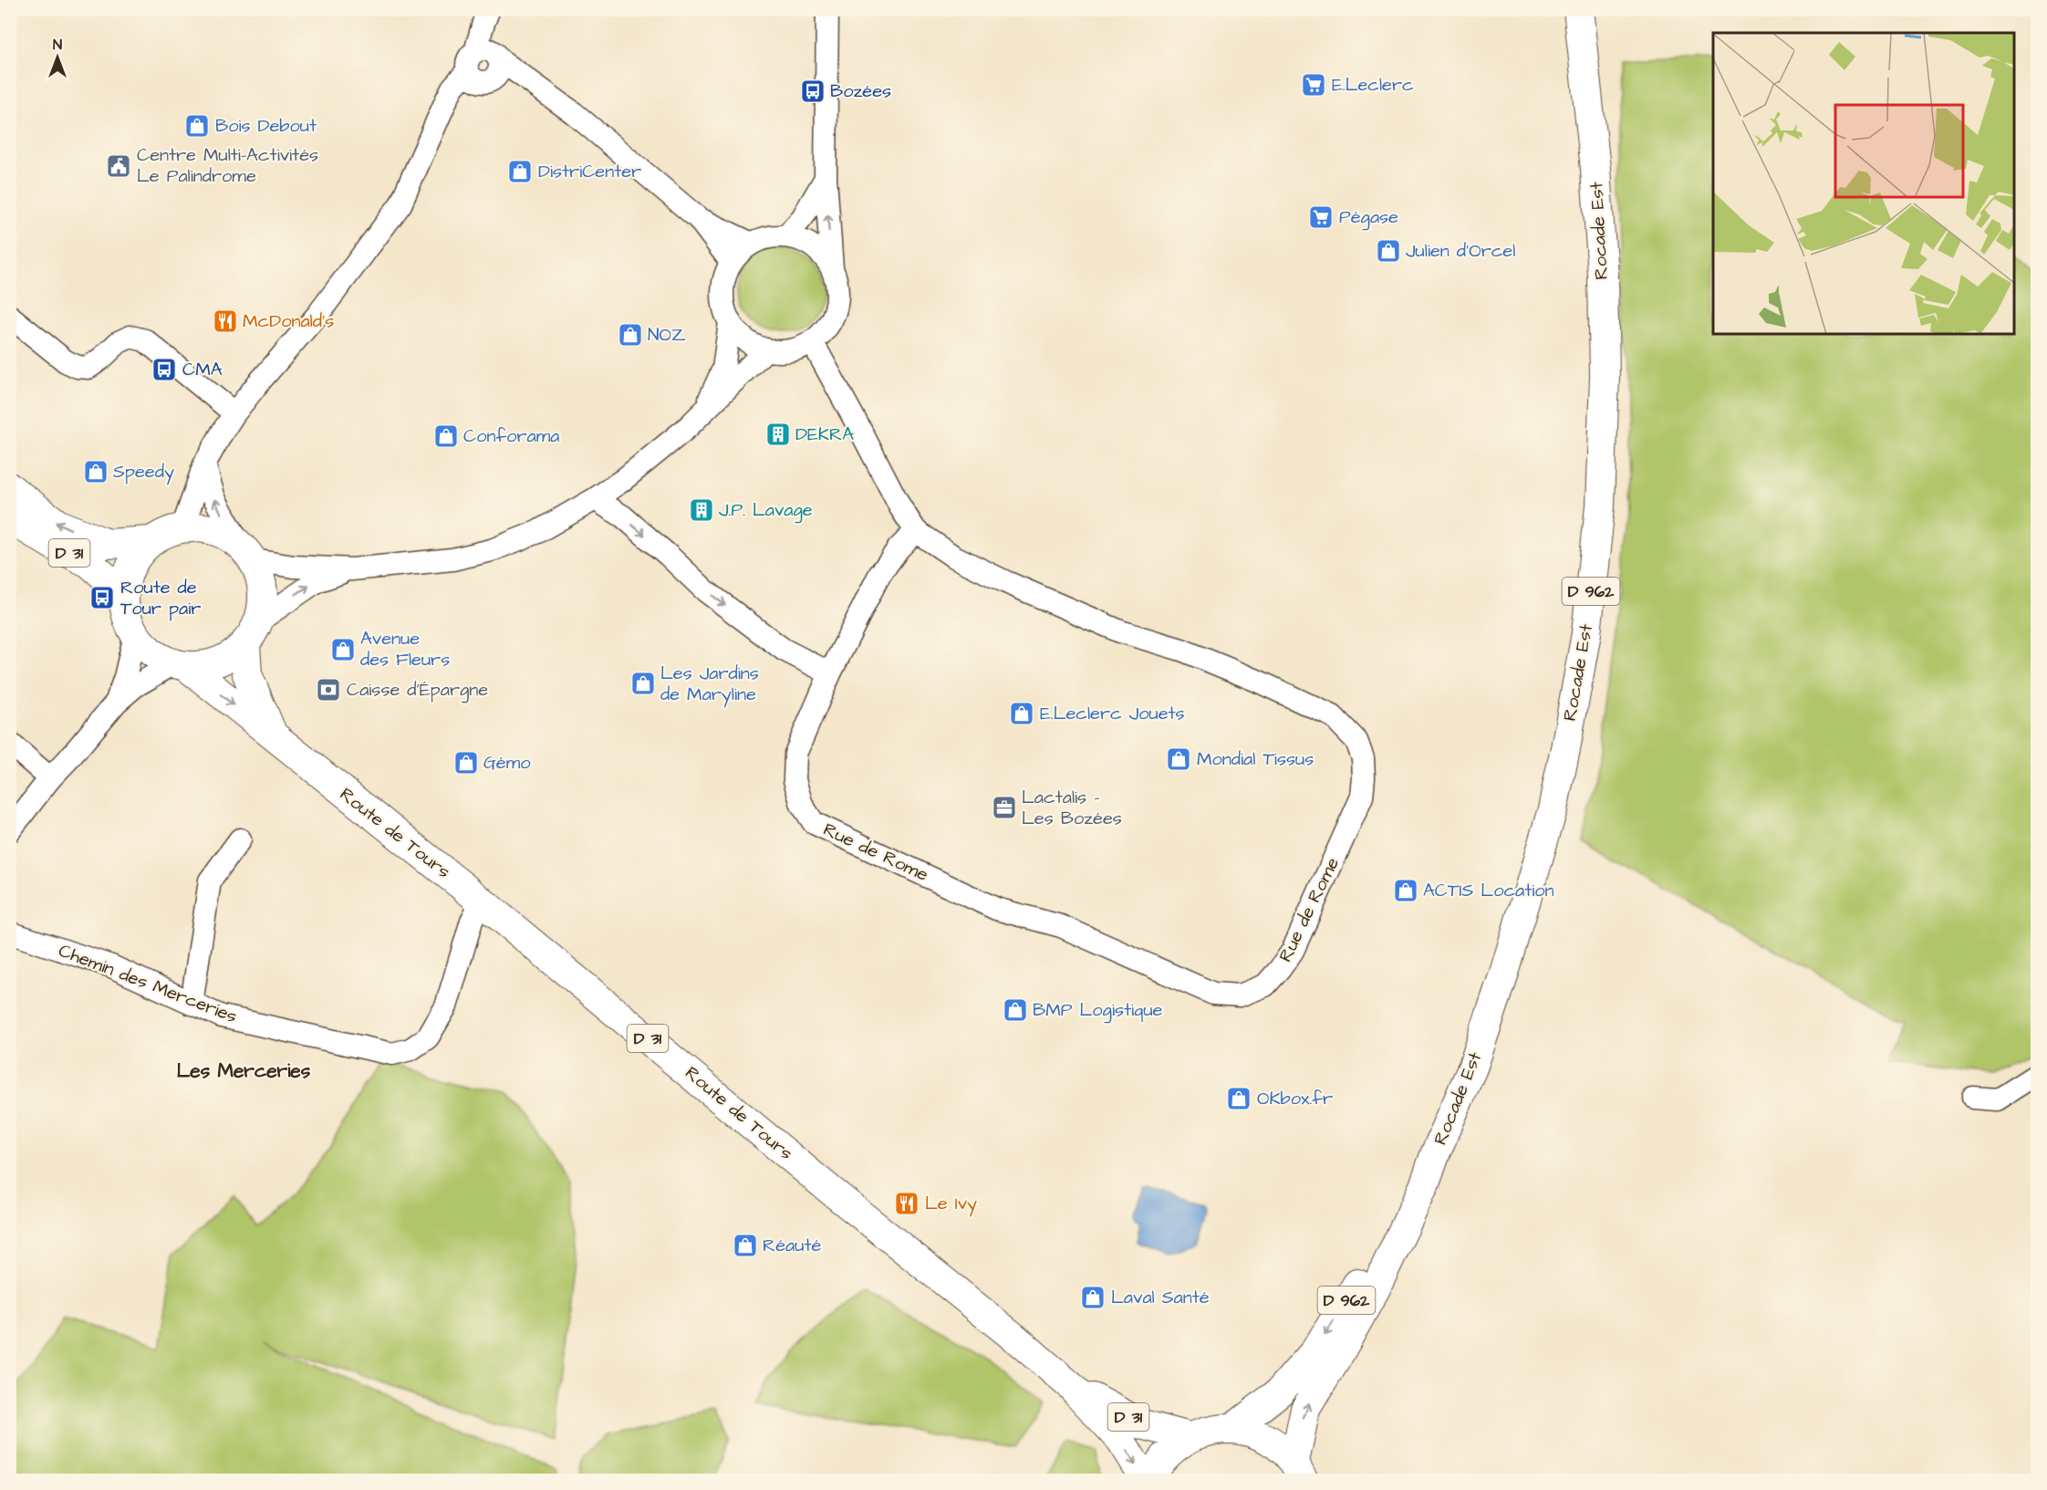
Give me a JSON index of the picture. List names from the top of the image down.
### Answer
{
  "streets": {
    "main road": [
      "Rocade Est",
      "D 31",
      "D 962",
      "Route de Tours"
    ],
    "street": ["Rue de Rome", "Chemin des Merceries"]
  },
  "crossings": [
    ["D 31", "Route de Tours"],
    ["Route de Tours", "Chemin des Merceries"]
  ],
  "districts": ["Les Merceries"],
  "places": {
    "supermarket": ["E.Leclerc", "Pégase"],
    "bus stop": ["Bozées", "CMA", "Route de Tour pair"],
    "shop": [
      "Bois Debout",
      "DistriCenter",
      "Julien d'Orcel",
      "NOZ",
      "Conforama",
      "Speedy",
      "Avenue des Fleurs",
      "Les Jardins de Maryline",
      "E.Leclerc Jouets",
      "Mondial Tissus",
      "Gémo",
      "ACTIS Location",
      "BMP Logistique",
      "OKbox.fr",
      "Réauté",
      "Laval Santé"
    ],
    "public building": ["Centre Multi-Activités Le Palindrome"],
    "restaurant": ["McDonald's", "Le Ivy"],
    "building": ["DEKRA", "J.P. Lavage"],
    "bank": ["Caisse d'Épargne"],
    "office": ["Lactalis - Les Bozées"]
  },
  "north": "top"
}
